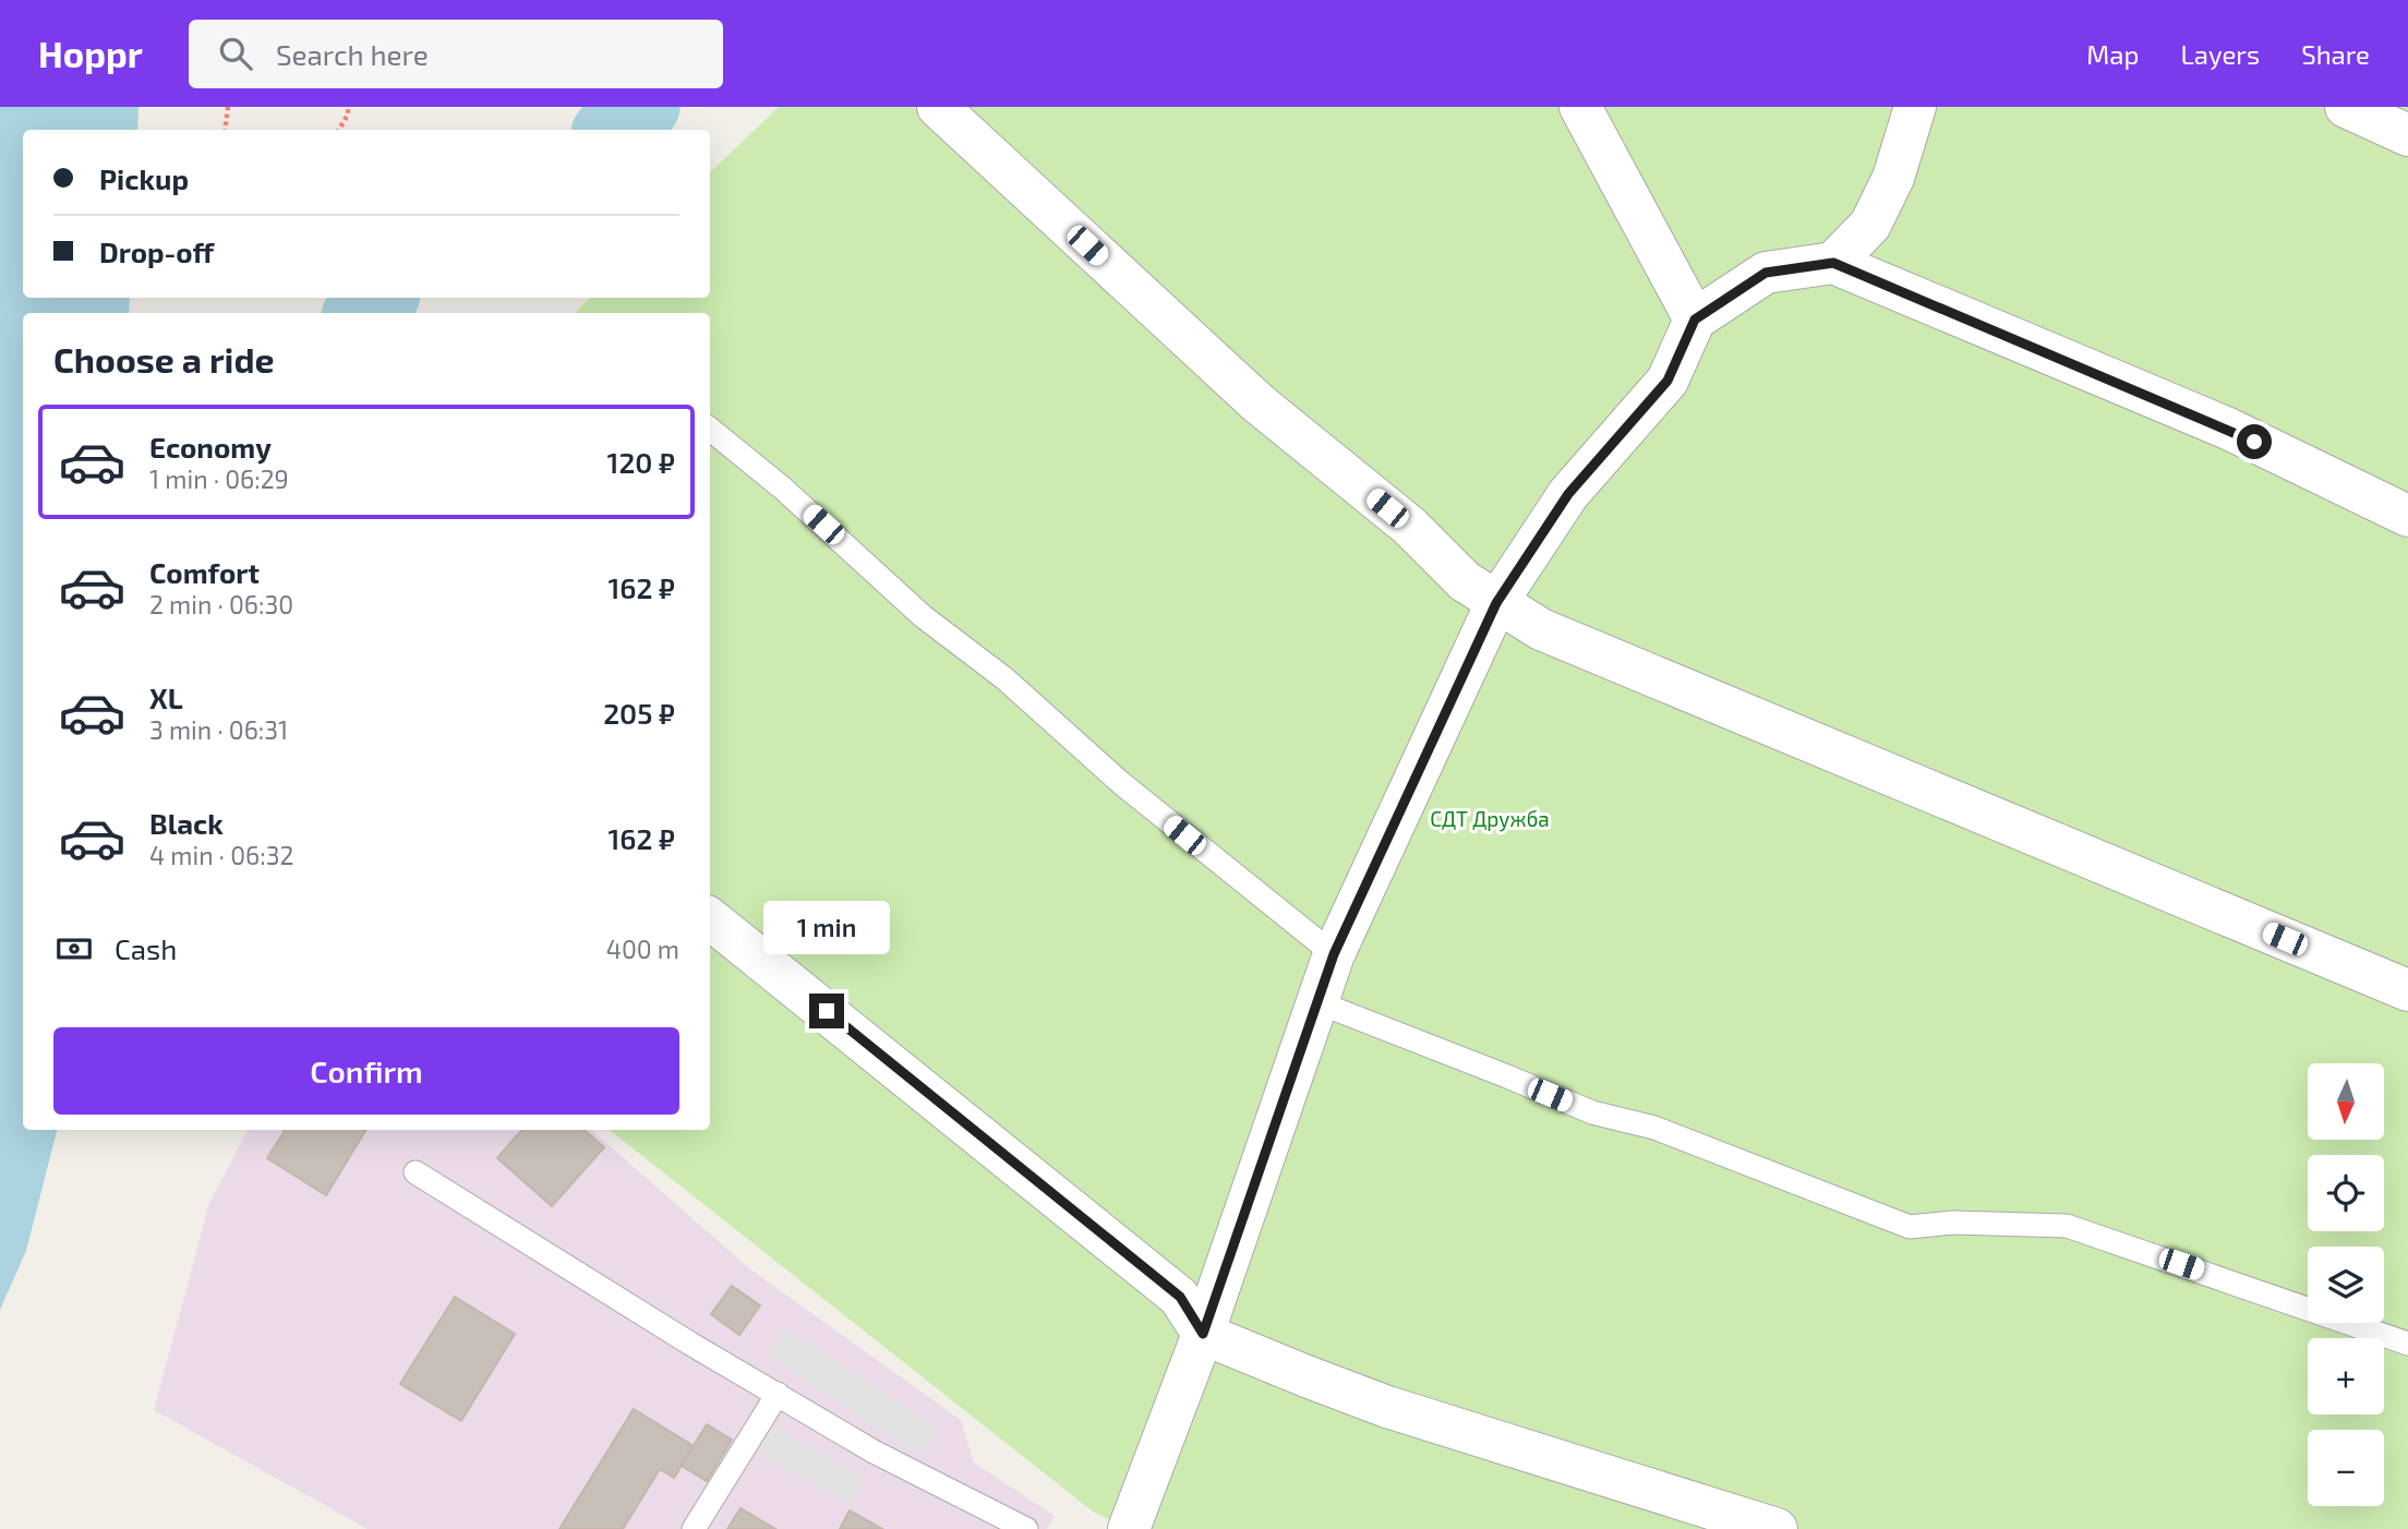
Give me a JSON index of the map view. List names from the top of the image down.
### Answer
{
  "parks": ["СДТ Дружба"],
  "north": "bottom",
  "page": {
    "header": "Hoppr",
    "search": "Search here",
    "nav": ["Map", "Layers", "Share"],
    "banner": ["Pickup", "Drop-off"],
    "heading": "Choose a ride",
    "list": [
      {
        "name": "Economy",
        "note": "1 min · 06:29",
        "value": "120 ₽"
      },
      {
        "name": "Comfort",
        "note": "2 min · 06:30",
        "value": "162 ₽"
      },
      {
        "name": "XL",
        "note": "3 min · 06:31",
        "value": "205 ₽"
      },
      {
        "name": "Black",
        "note": "4 min · 06:32",
        "value": "162 ₽"
      }
    ],
    "bubble": "1 min",
    "pay": ["Cash", "400 m"],
    "buttons": "Confirm",
    "map_buttons": ["+", "−"]
  }
}
